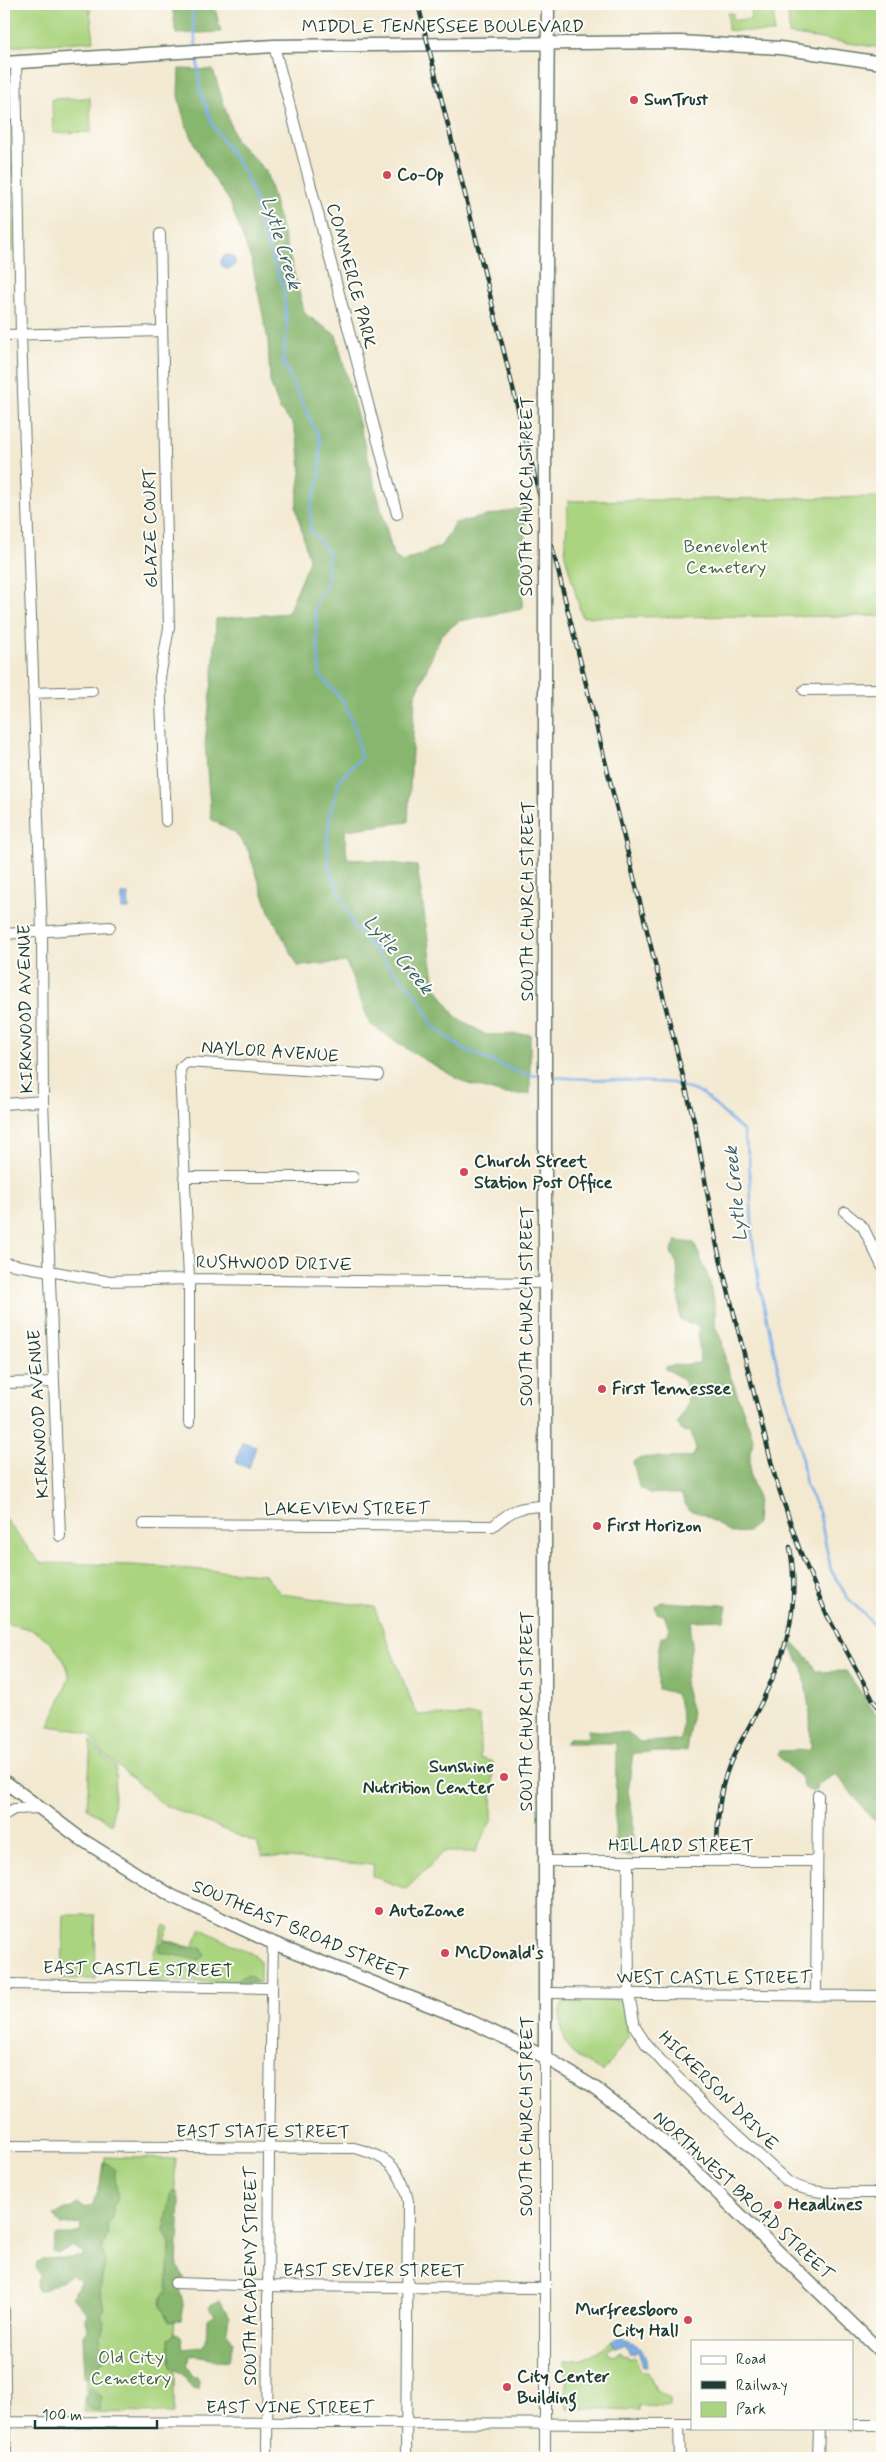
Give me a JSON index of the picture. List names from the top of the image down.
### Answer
{
  "streets": {
    "main road": [
      "MIDDLE TENNESSEE BOULEVARD",
      "SOUTH CHURCH STREET",
      "SOUTHEAST BROAD STREET",
      "NORTHWEST BROAD STREET"
    ],
    "street": [
      "COMMERCE PARK",
      "GLAZE COURT",
      "KIRKWOOD AVENUE",
      "NAYLOR AVENUE",
      "RUSHWOOD DRIVE",
      "LAKEVIEW STREET",
      "HILLARD STREET",
      "EAST CASTLE STREET",
      "WEST CASTLE STREET",
      "HICKERSON DRIVE",
      "EAST STATE STREET",
      "EAST SEVIER STREET",
      "SOUTH ACADEMY STREET",
      "EAST VINE STREET"
    ]
  },
  "crossings": [
    ["MIDDLE TENNESSEE BOULEVARD", "COMMERCE PARK"],
    ["MIDDLE TENNESSEE BOULEVARD", "SOUTH CHURCH STREET"],
    ["MIDDLE TENNESSEE BOULEVARD", "KIRKWOOD AVENUE"],
    ["SOUTH CHURCH STREET", "RUSHWOOD DRIVE"],
    ["SOUTH CHURCH STREET", "LAKEVIEW STREET"],
    ["SOUTH CHURCH STREET", "HILLARD STREET"],
    ["SOUTH CHURCH STREET", "SOUTHEAST BROAD STREET"],
    ["SOUTH CHURCH STREET", "WEST CASTLE STREET"],
    ["SOUTH CHURCH STREET", "NORTHWEST BROAD STREET"],
    ["SOUTH CHURCH STREET", "EAST SEVIER STREET"],
    ["SOUTH CHURCH STREET", "EAST VINE STREET"],
    ["KIRKWOOD AVENUE", "RUSHWOOD DRIVE"],
    ["NAYLOR AVENUE", "RUSHWOOD DRIVE"],
    ["HILLARD STREET", "HICKERSON DRIVE"],
    ["SOUTHEAST BROAD STREET", "NORTHWEST BROAD STREET"],
    ["SOUTHEAST BROAD STREET", "SOUTH ACADEMY STREET"],
    ["EAST CASTLE STREET", "SOUTH ACADEMY STREET"],
    ["WEST CASTLE STREET", "HICKERSON DRIVE"],
    ["EAST STATE STREET", "EAST SEVIER STREET"],
    ["EAST STATE STREET", "SOUTH ACADEMY STREET"],
    ["EAST STATE STREET", "EAST VINE STREET"],
    ["EAST SEVIER STREET", "SOUTH ACADEMY STREET"],
    ["SOUTH ACADEMY STREET", "EAST VINE STREET"]
  ],
  "water": ["Lytle Creek"],
  "parks": ["Benevolent Cemetery", "Old City Cemetery"],
  "places": [
    "SunTrust",
    "Co-Op",
    "Church Street Station Post Office",
    "First Tennessee",
    "First Horizon",
    "Sunshine Nutrition Center",
    "AutoZone",
    "McDonald's",
    "Headlines",
    "Murfreesboro City Hall",
    "City Center Building"
  ],
  "legend": ["Road", "Railway", "Park"],
  "scale_bar": "100 m"
}
